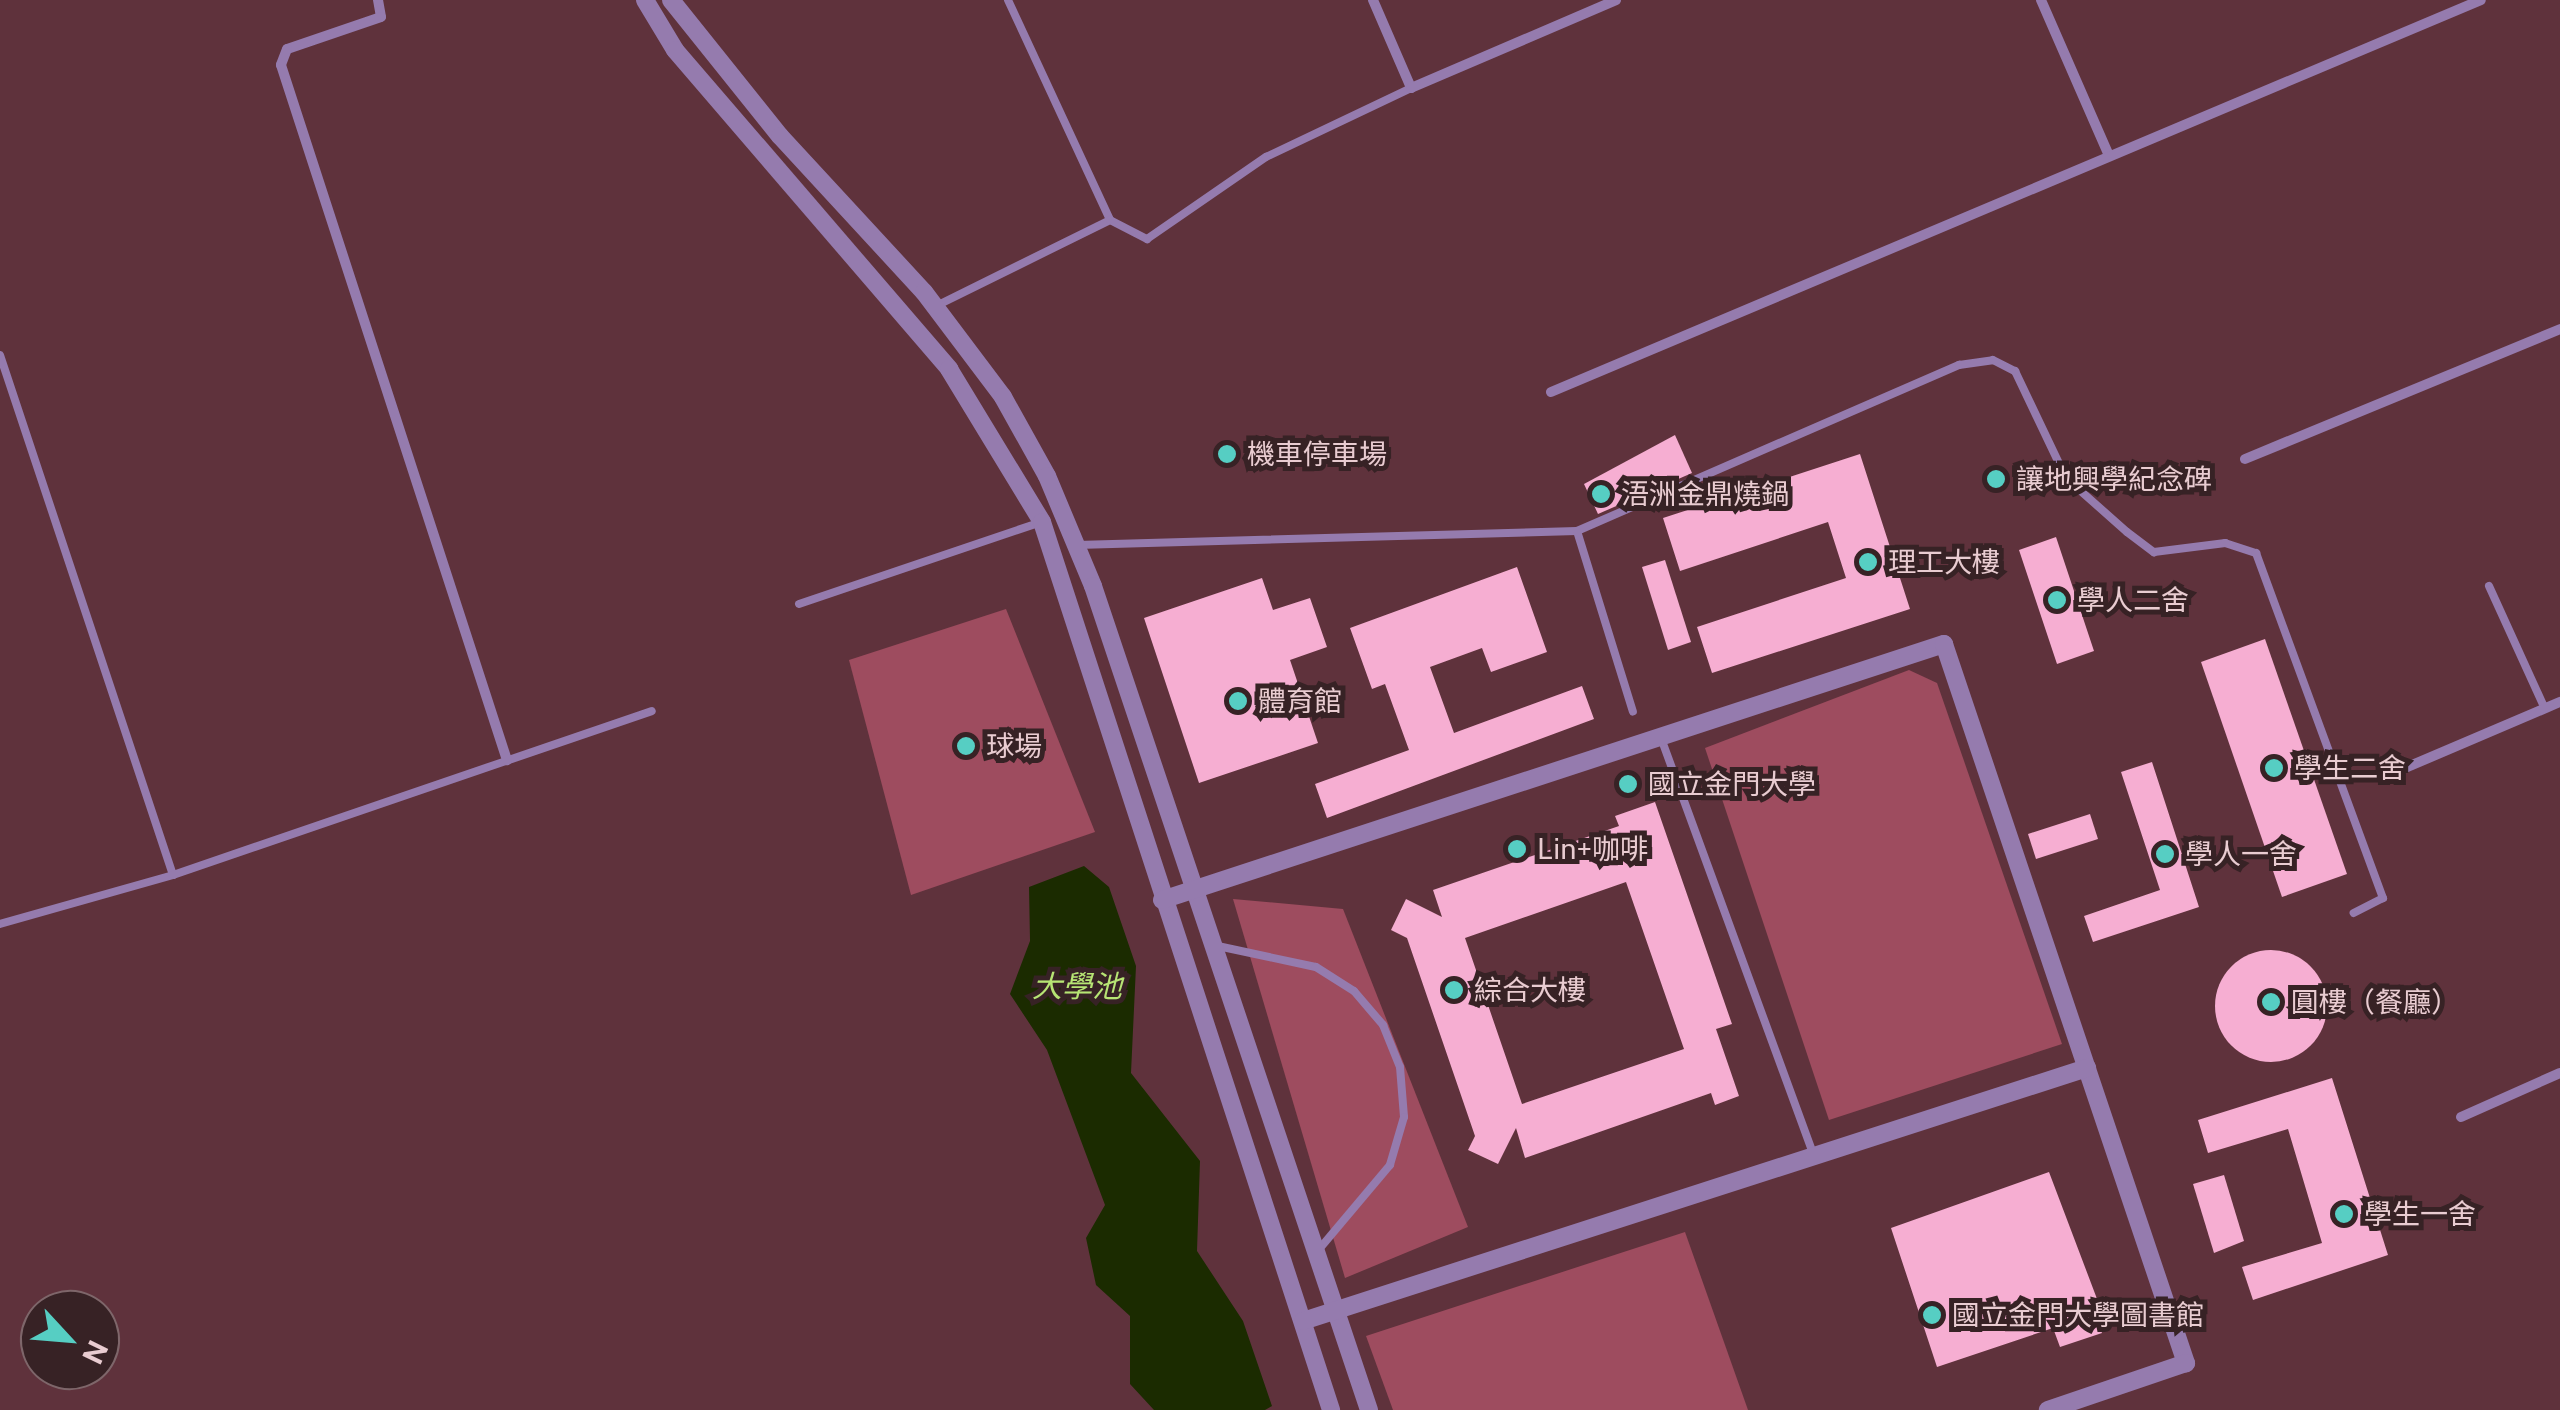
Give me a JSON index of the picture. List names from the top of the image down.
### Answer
{
  "water": ["大學池"],
  "places": [
    "機車停車場",
    "讓地興學紀念碑",
    "浯洲金鼎燒鍋",
    "理工大樓",
    "學人二舍",
    "體育館",
    "球場",
    "學生二舍",
    "國立金門大學",
    "Lin+咖啡",
    "學人一舍",
    "綜合大樓",
    "圓樓（餐廳）",
    "學生一舍",
    "國立金門大學圖書館"
  ],
  "north": "bottom right"
}
